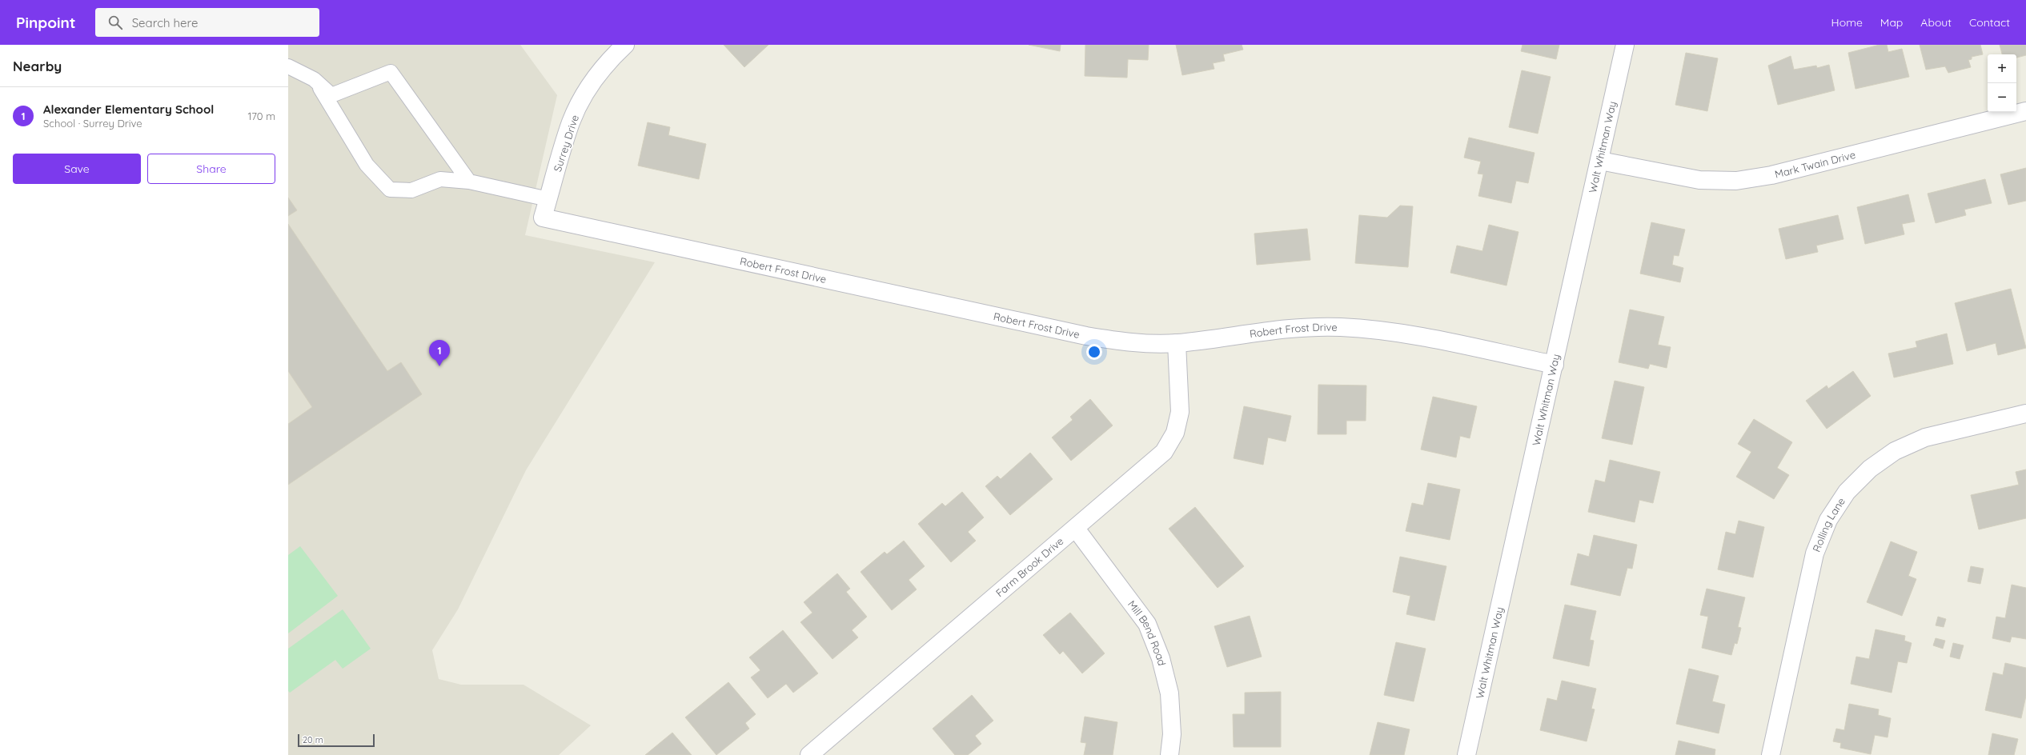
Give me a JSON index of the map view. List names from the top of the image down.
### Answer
{
  "streets": {
    "street": [
      "Surrey Drive",
      "Walt Whitman Way",
      "Mark Twain Drive",
      "Robert Frost Drive",
      "Rolling Lane",
      "Farm Brook Drive",
      "Mill Bend Road"
    ]
  },
  "crossings": [
    ["Surrey Drive", "Robert Frost Drive"],
    ["Walt Whitman Way", "Mark Twain Drive"],
    ["Walt Whitman Way", "Robert Frost Drive"],
    ["Robert Frost Drive", "Farm Brook Drive"],
    ["Farm Brook Drive", "Mill Bend Road"]
  ],
  "scale_bar": "20 m",
  "page": {
    "header": "Pinpoint",
    "search": "Search here",
    "nav": [
      "Home",
      "Map",
      "About",
      "Contact"
    ],
    "heading": "Nearby",
    "map_buttons": ["+", "−"],
    "list": [
      {
        "mark": "1",
        "name": "Alexander Elementary School",
        "note": "School · Surrey Drive",
        "value": "170 m"
      }
    ],
    "buttons": ["Save", "Share"],
    "pins": "1",
    "scale": "20 m"
  }
}
